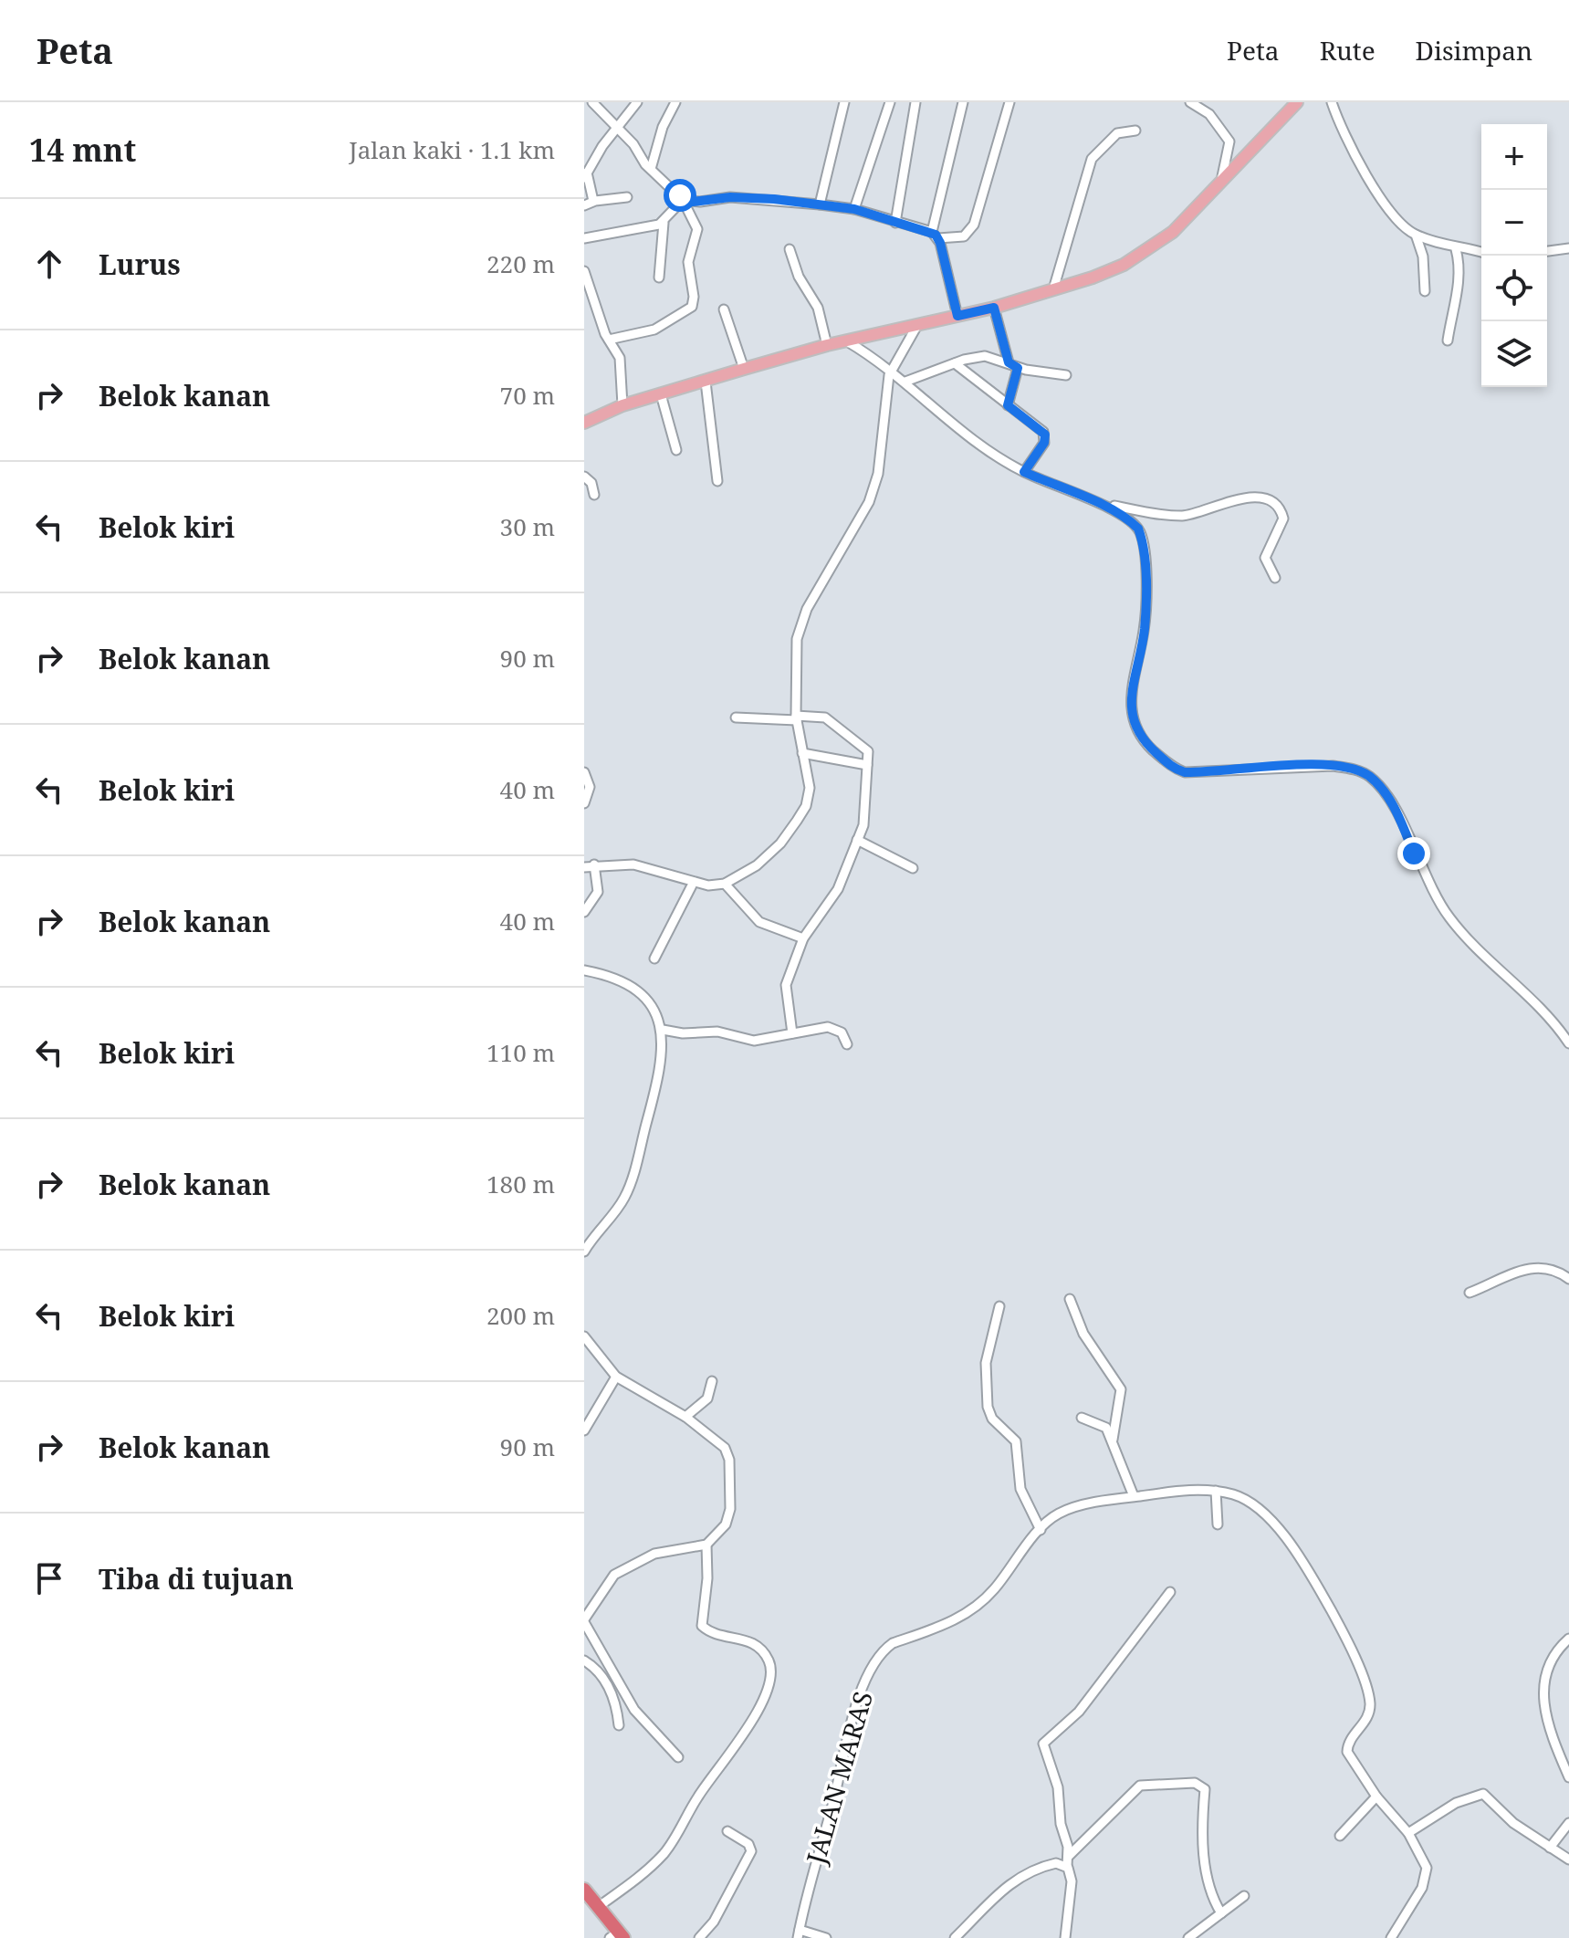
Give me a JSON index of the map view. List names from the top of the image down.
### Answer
{
  "streets": {
    "street": ["JALAN MARAS"]
  },
  "page": {
    "header": "Peta",
    "nav": ["Peta", "Rute", "Disimpan"],
    "heading": ["14 mnt", "Jalan kaki · 1.1 km"],
    "map_buttons": ["+", "−"],
    "list": [
      ["Lurus", "220 m"],
      ["Belok kanan", "70 m"],
      ["Belok kiri", "30 m"],
      ["Belok kanan", "90 m"],
      ["Belok kiri", "40 m"],
      ["Belok kanan", "40 m"],
      ["Belok kiri", "110 m"],
      ["Belok kanan", "180 m"],
      ["Belok kiri", "200 m"],
      ["Belok kanan", "90 m"],
      "Tiba di tujuan"
    ]
  }
}
